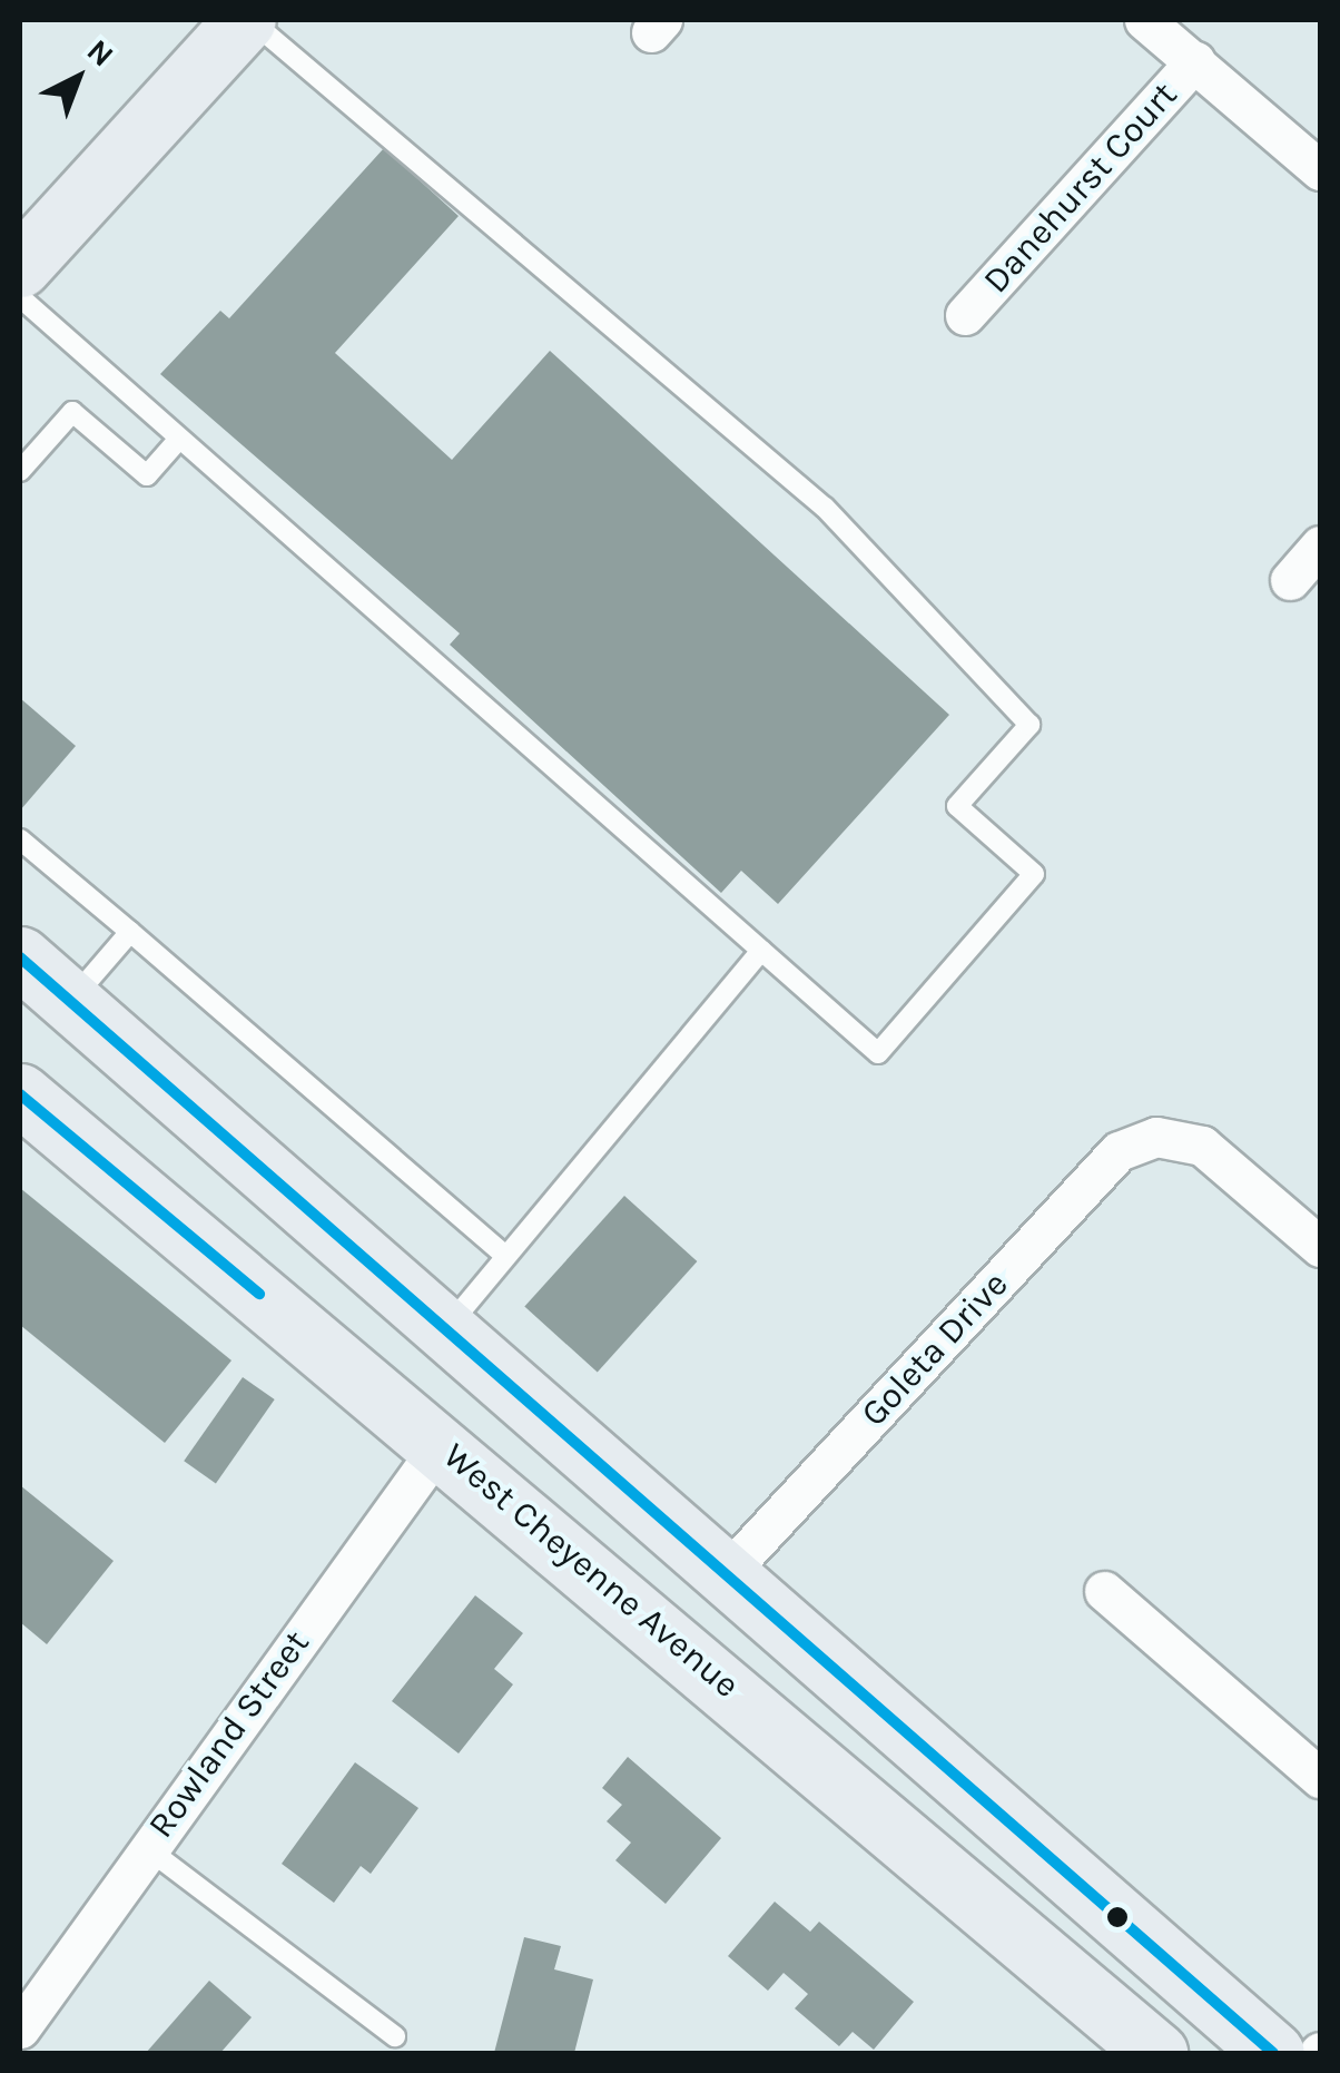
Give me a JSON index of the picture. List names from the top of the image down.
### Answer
{
  "streets": {
    "main road": ["West Cheyenne Avenue"],
    "street": ["Danehurst Court", "Goleta Drive", "Rowland Street"]
  },
  "crossings": [
    ["West Cheyenne Avenue", "Rowland Street"]
  ],
  "north": "top right"
}
